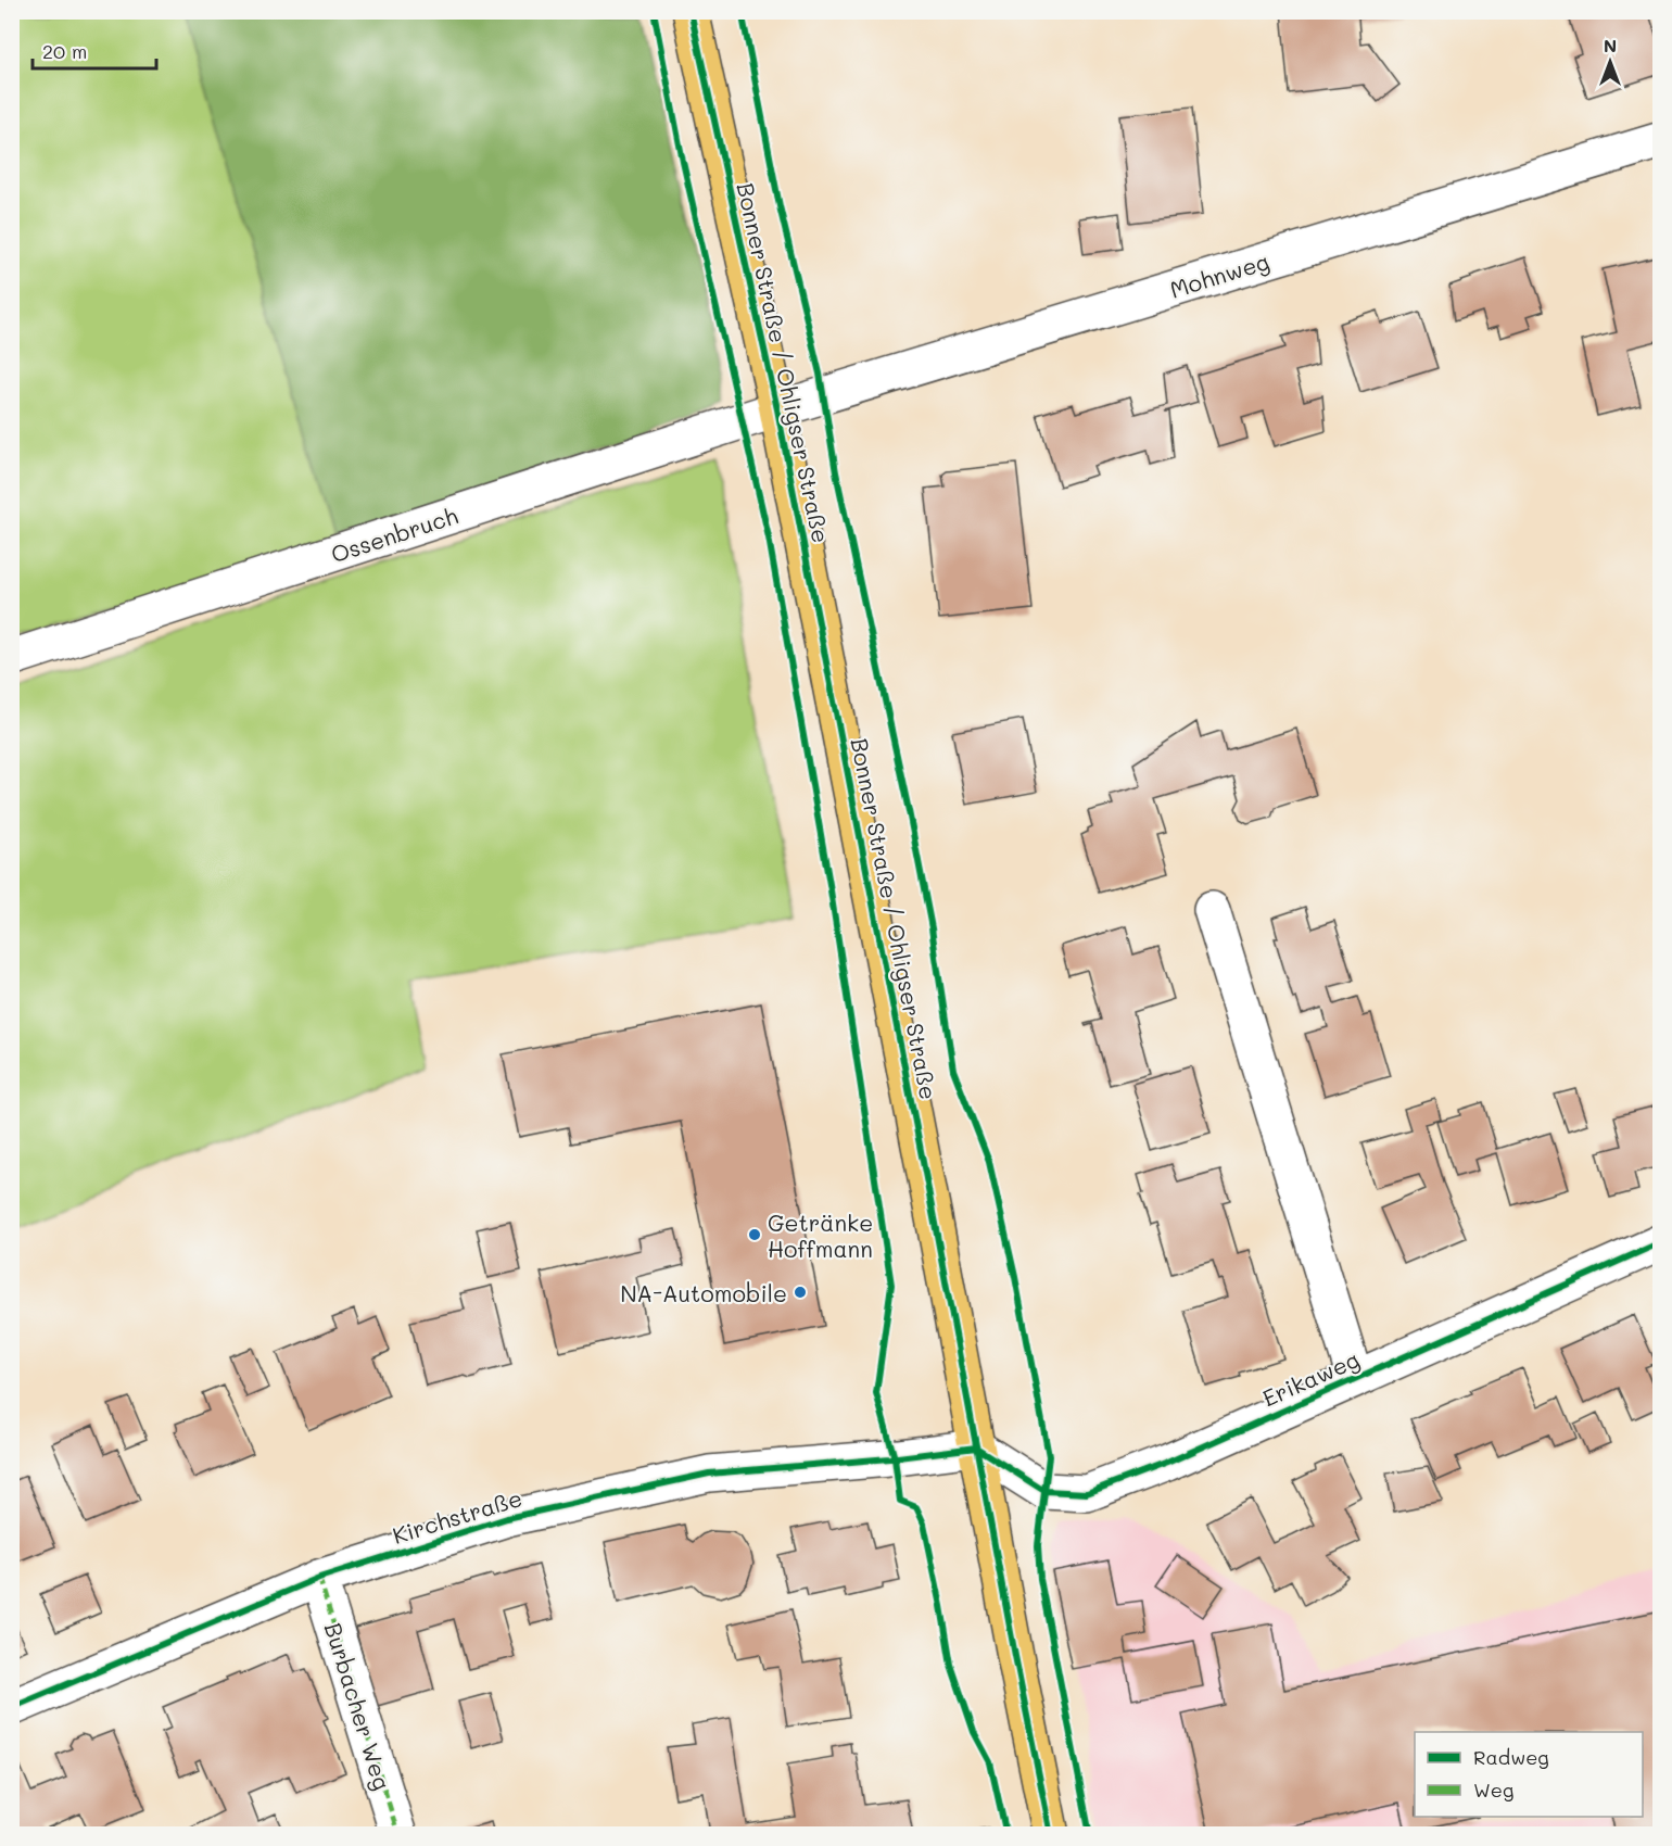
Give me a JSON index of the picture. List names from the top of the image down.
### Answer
{
  "streets": {
    "main road": ["Bonner Straße / Ohligser Straße"],
    "street": [
      "Mohnweg",
      "Ossenbruch",
      "Erikaweg",
      "Kirchstraße",
      "Burbacher Weg"
    ]
  },
  "crossings": [
    ["Mohnweg", "Bonner Straße / Ohligser Straße"],
    ["Mohnweg", "Ossenbruch"],
    ["Bonner Straße / Ohligser Straße", "Ossenbruch"],
    ["Bonner Straße / Ohligser Straße", "Erikaweg"],
    ["Bonner Straße / Ohligser Straße", "Kirchstraße"],
    ["Erikaweg", "Kirchstraße"],
    ["Kirchstraße", "Burbacher Weg"]
  ],
  "places": ["Getränke Hoffmann", "NA-Automobile"],
  "legend": ["Radweg", "Weg"],
  "scale_bar": "20 m",
  "north": "top"
}
